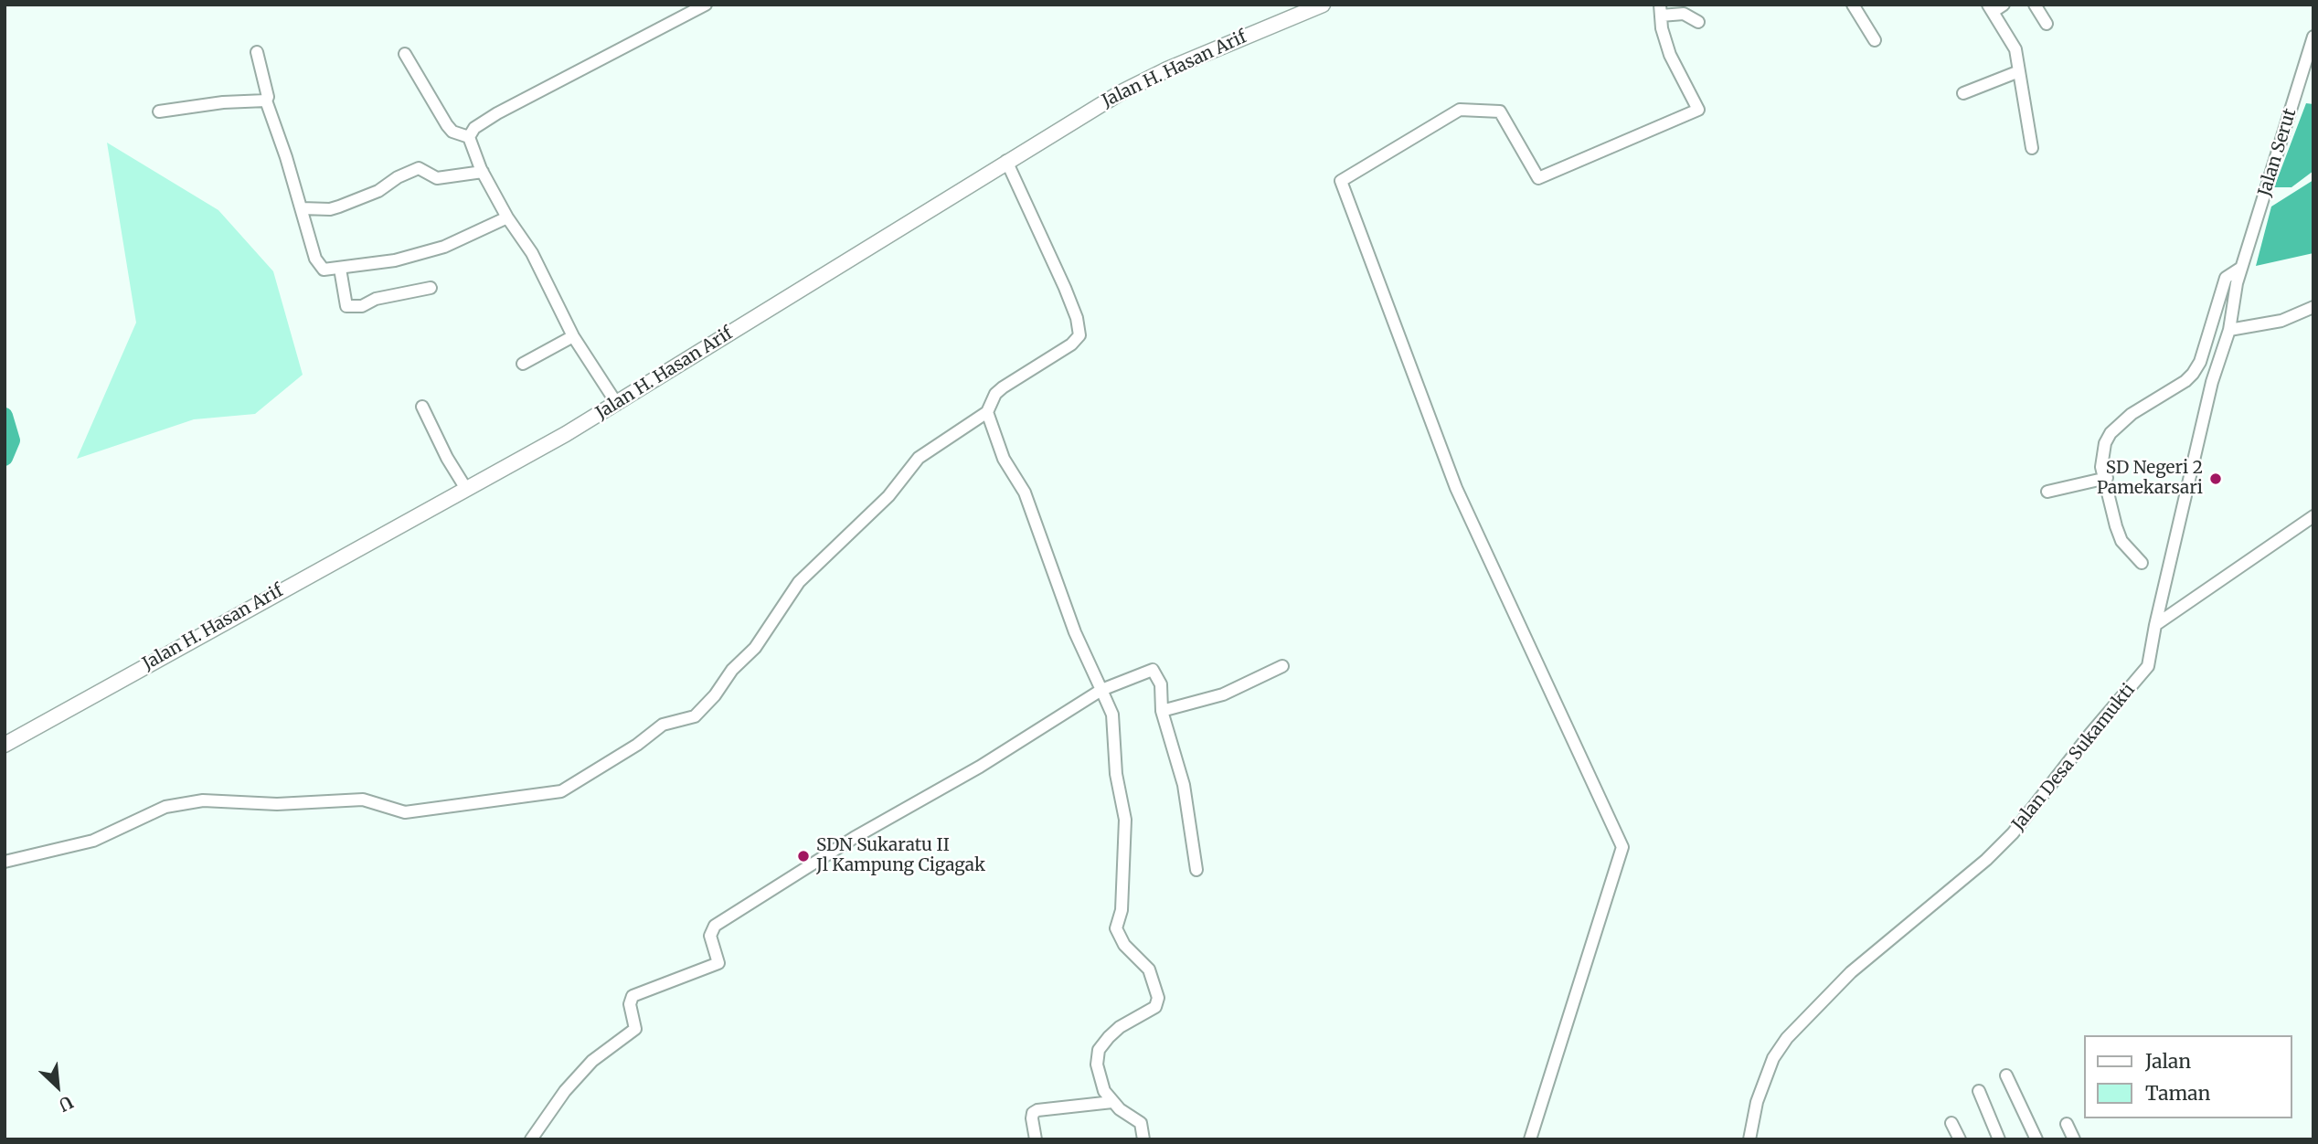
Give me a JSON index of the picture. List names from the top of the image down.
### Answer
{
  "streets": {
    "main road": ["Jalan H. Hasan Arif"],
    "street": ["Jalan Serut", "Jalan Desa Sukamukti"]
  },
  "crossings": [
    ["Jalan Serut", "Jalan Desa Sukamukti"]
  ],
  "places": ["SD Negeri 2 Pamekarsari", "SDN Sukaratu II Jl Kampung Cigagak"],
  "legend": ["Jalan", "Taman"],
  "north": "bottom right"
}
